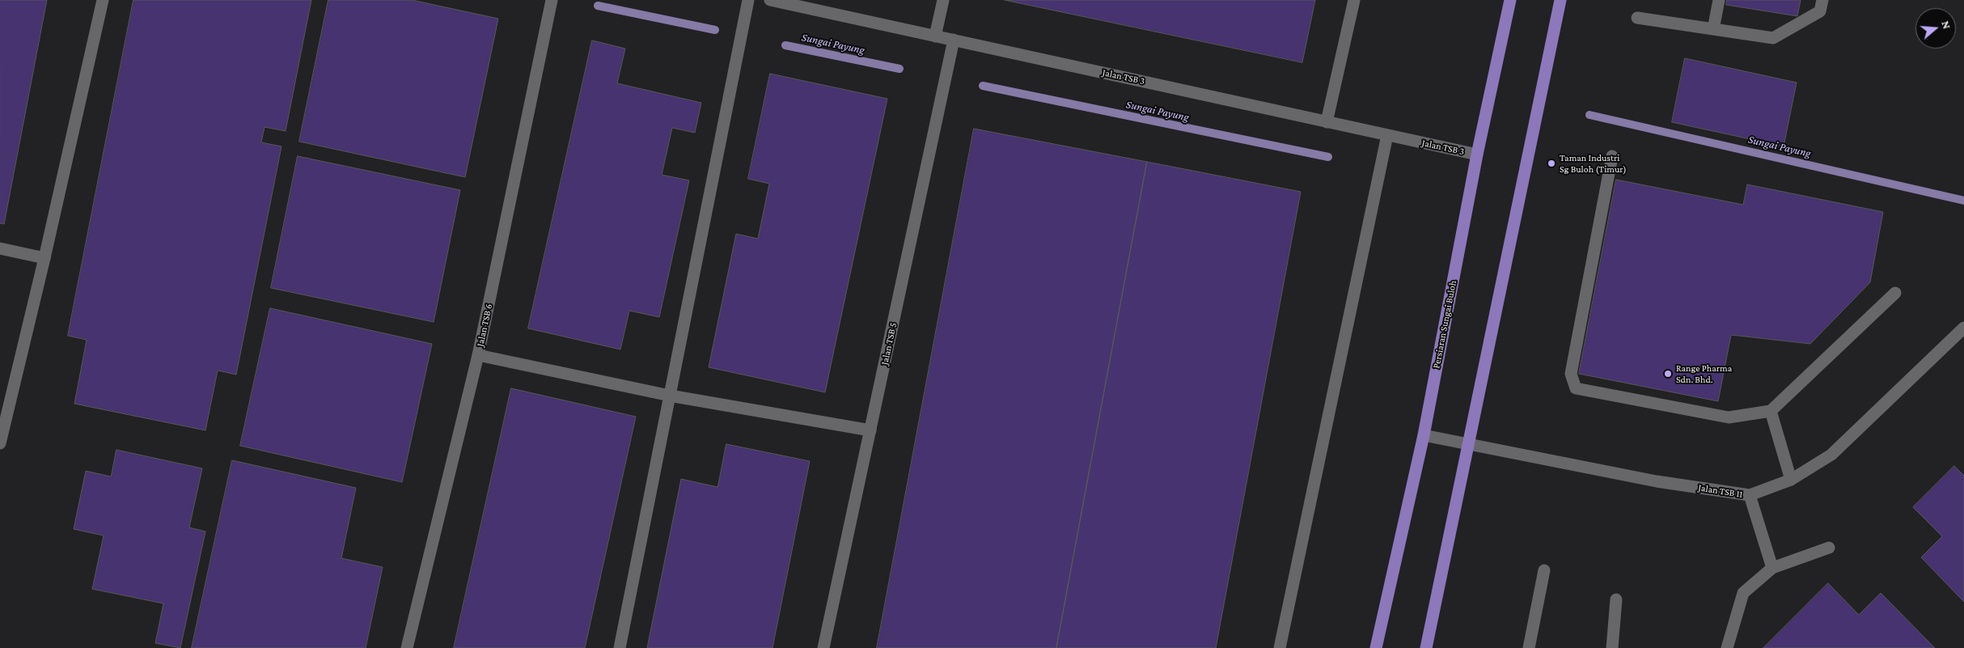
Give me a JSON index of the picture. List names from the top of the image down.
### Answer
{
  "streets": {
    "main road": ["Persiaran Sungai Buloh"],
    "street": [
      "Jalan TSB 3",
      "Jalan TSB 6",
      "Jalan TSB 5",
      "Jalan TSB 11"
    ]
  },
  "crossings": [
    ["Jalan TSB 3", "Persiaran Sungai Buloh"],
    ["Jalan TSB 3", "Jalan TSB 5"],
    ["Persiaran Sungai Buloh", "Jalan TSB 11"]
  ],
  "water": ["Sungai Payung"],
  "places": ["Taman Industri Sg Buloh (Timur)", "Range Pharma Sdn. Bhd."],
  "north": "right"
}
